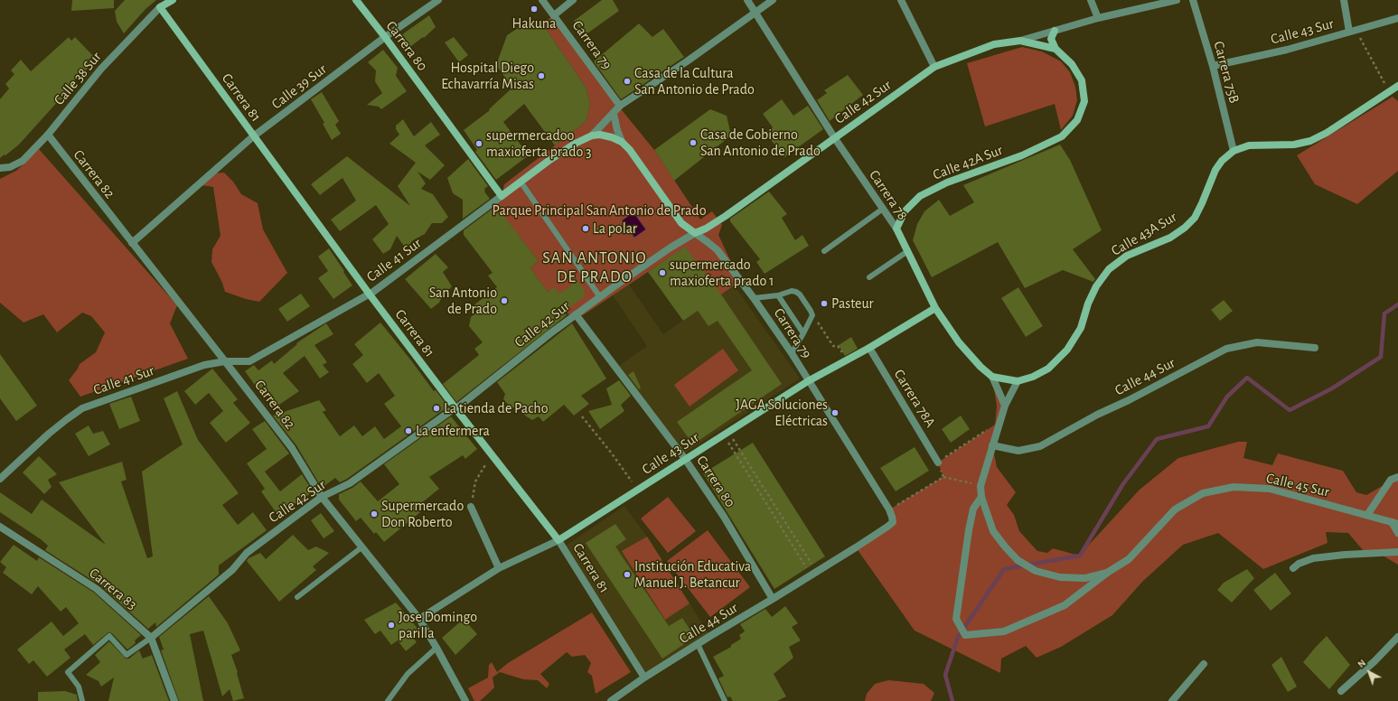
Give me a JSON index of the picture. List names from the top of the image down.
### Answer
{
  "streets": {
    "main road": [
      "Calle 43 Sur",
      "Carrera 79",
      "Carrera 80",
      "Calle 38 Sur",
      "Carrera 81",
      "Calle 42 Sur",
      "Calle 42A Sur",
      "Carrera 78",
      "Calle 43A Sur",
      "Calle 41 Sur"
    ],
    "street": [
      "Carrera 75B",
      "Calle 39 Sur",
      "Carrera 82",
      "Calle 44 Sur",
      "Carrera 78A",
      "Calle 45 Sur",
      "Carrera 83"
    ]
  },
  "crossings": [
    ["Calle 43 Sur", "Carrera 79"],
    ["Calle 43 Sur", "Carrera 80"],
    ["Calle 43 Sur", "Carrera 75B"],
    ["Calle 43 Sur", "Carrera 81"],
    ["Calle 43 Sur", "Carrera 82"],
    ["Calle 43 Sur", "Carrera 78"],
    ["Calle 43 Sur", "Carrera 78A"],
    ["Carrera 79", "Calle 42 Sur"],
    ["Carrera 79", "Calle 41 Sur"],
    ["Carrera 79", "Calle 44 Sur"],
    ["Carrera 80", "Calle 39 Sur"],
    ["Carrera 80", "Calle 42 Sur"],
    ["Carrera 80", "Calle 41 Sur"],
    ["Carrera 80", "Calle 44 Sur"],
    ["Carrera 75B", "Calle 43A Sur"],
    ["Calle 38 Sur", "Carrera 81"],
    ["Calle 38 Sur", "Carrera 82"],
    ["Calle 39 Sur", "Carrera 81"],
    ["Calle 39 Sur", "Carrera 82"],
    ["Carrera 81", "Calle 42 Sur"],
    ["Carrera 81", "Calle 41 Sur"],
    ["Carrera 81", "Calle 44 Sur"],
    ["Calle 42 Sur", "Carrera 82"],
    ["Calle 42 Sur", "Carrera 78"],
    ["Calle 42 Sur", "Carrera 83"],
    ["Calle 42A Sur", "Carrera 78"],
    ["Carrera 82", "Calle 41 Sur"],
    ["Carrera 78", "Calle 43A Sur"],
    ["Carrera 78", "Calle 41 Sur"]
  ],
  "districts": ["SAN ANTONIO DE PRADO"],
  "parks": ["Parque Principal San Antonio de Prado"],
  "places": [
    "Hakuna",
    "Hospital Diego Echavarría Misas",
    "Casa de la Cultura San Antonio de Prado",
    "Casa de Gobierno San Antonio de Prado",
    "supermercadoo maxioferta prado 3",
    "La polar",
    "supermercado maxioferta prado 1",
    "San Antonio de Prado",
    "Pasteur",
    "La tienda de Pacho",
    "JAGA Soluciones Eléctricas",
    "La enfermera",
    "Supermercado Don Roberto",
    "Institución Educativa Manuel J. Betancur",
    "Jose Domingo parilla"
  ],
  "north": "top left"
}
